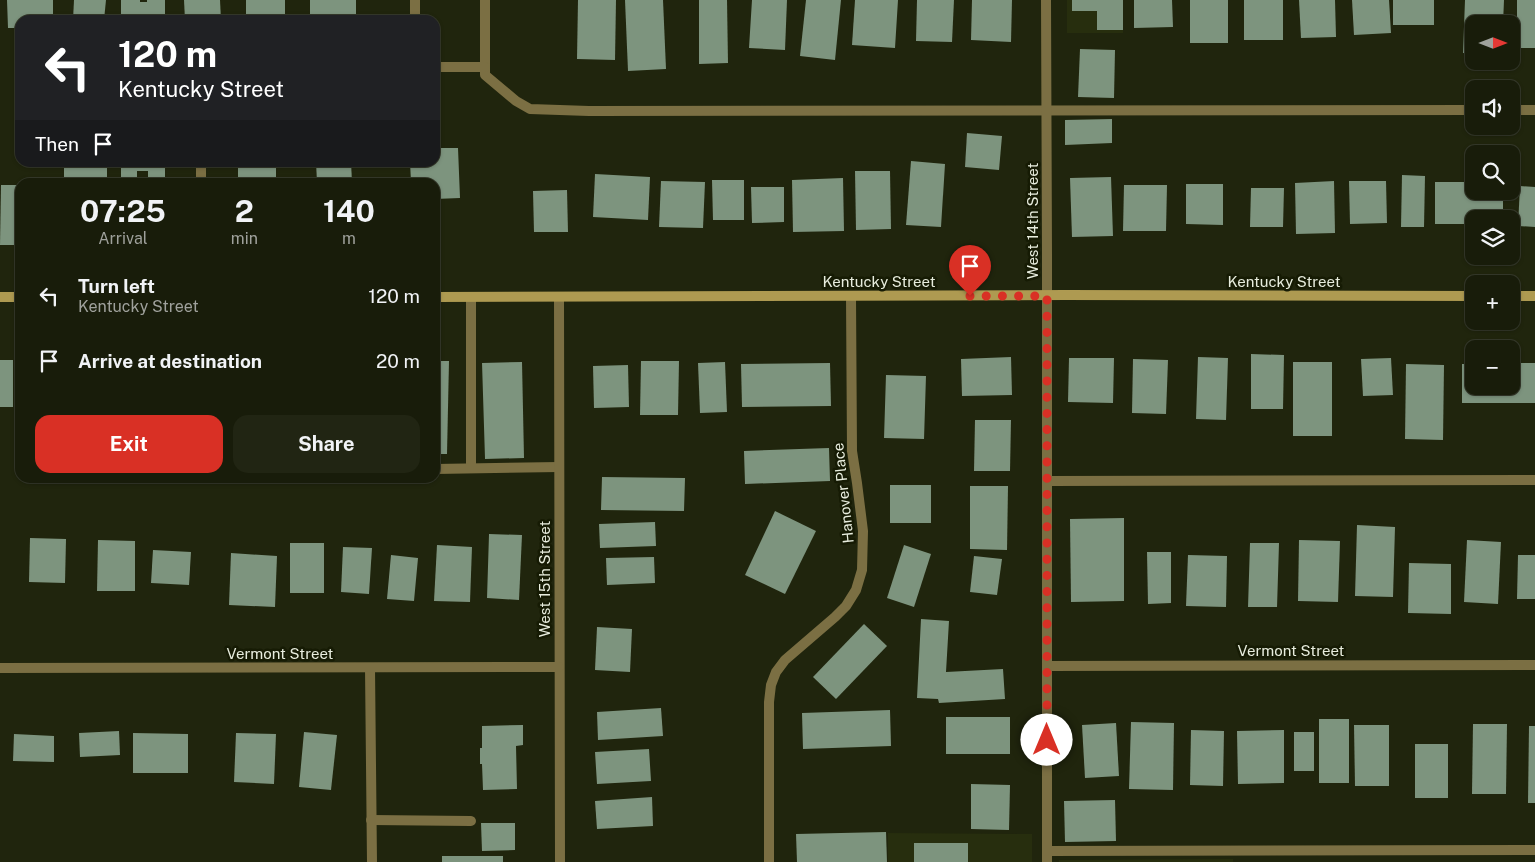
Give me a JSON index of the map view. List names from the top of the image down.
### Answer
{
  "streets": {
    "main road": ["Kentucky Street"],
    "street": [
      "West 14th Street",
      "Hanover Place",
      "West 15th Street",
      "Vermont Street"
    ]
  },
  "crossings": [
    ["West 14th Street", "Kentucky Street"],
    ["West 14th Street", "Vermont Street"],
    ["Kentucky Street", "Hanover Place"],
    ["Kentucky Street", "West 15th Street"],
    ["West 15th Street", "Vermont Street"]
  ],
  "north": "right",
  "page": {
    "map_buttons": ["+", "−"],
    "turn": ["120 m", "Kentucky Street"],
    "then": "Then",
    "eta": [
      "07:25",
      "Arrival",
      "2",
      "min",
      "140",
      "m"
    ],
    "list": [
      {
        "name": "Turn left",
        "note": "Kentucky Street",
        "value": "120 m"
      },
      {
        "name": "Arrive at destination",
        "value": "20 m"
      }
    ],
    "buttons": ["Exit", "Share"]
  }
}
